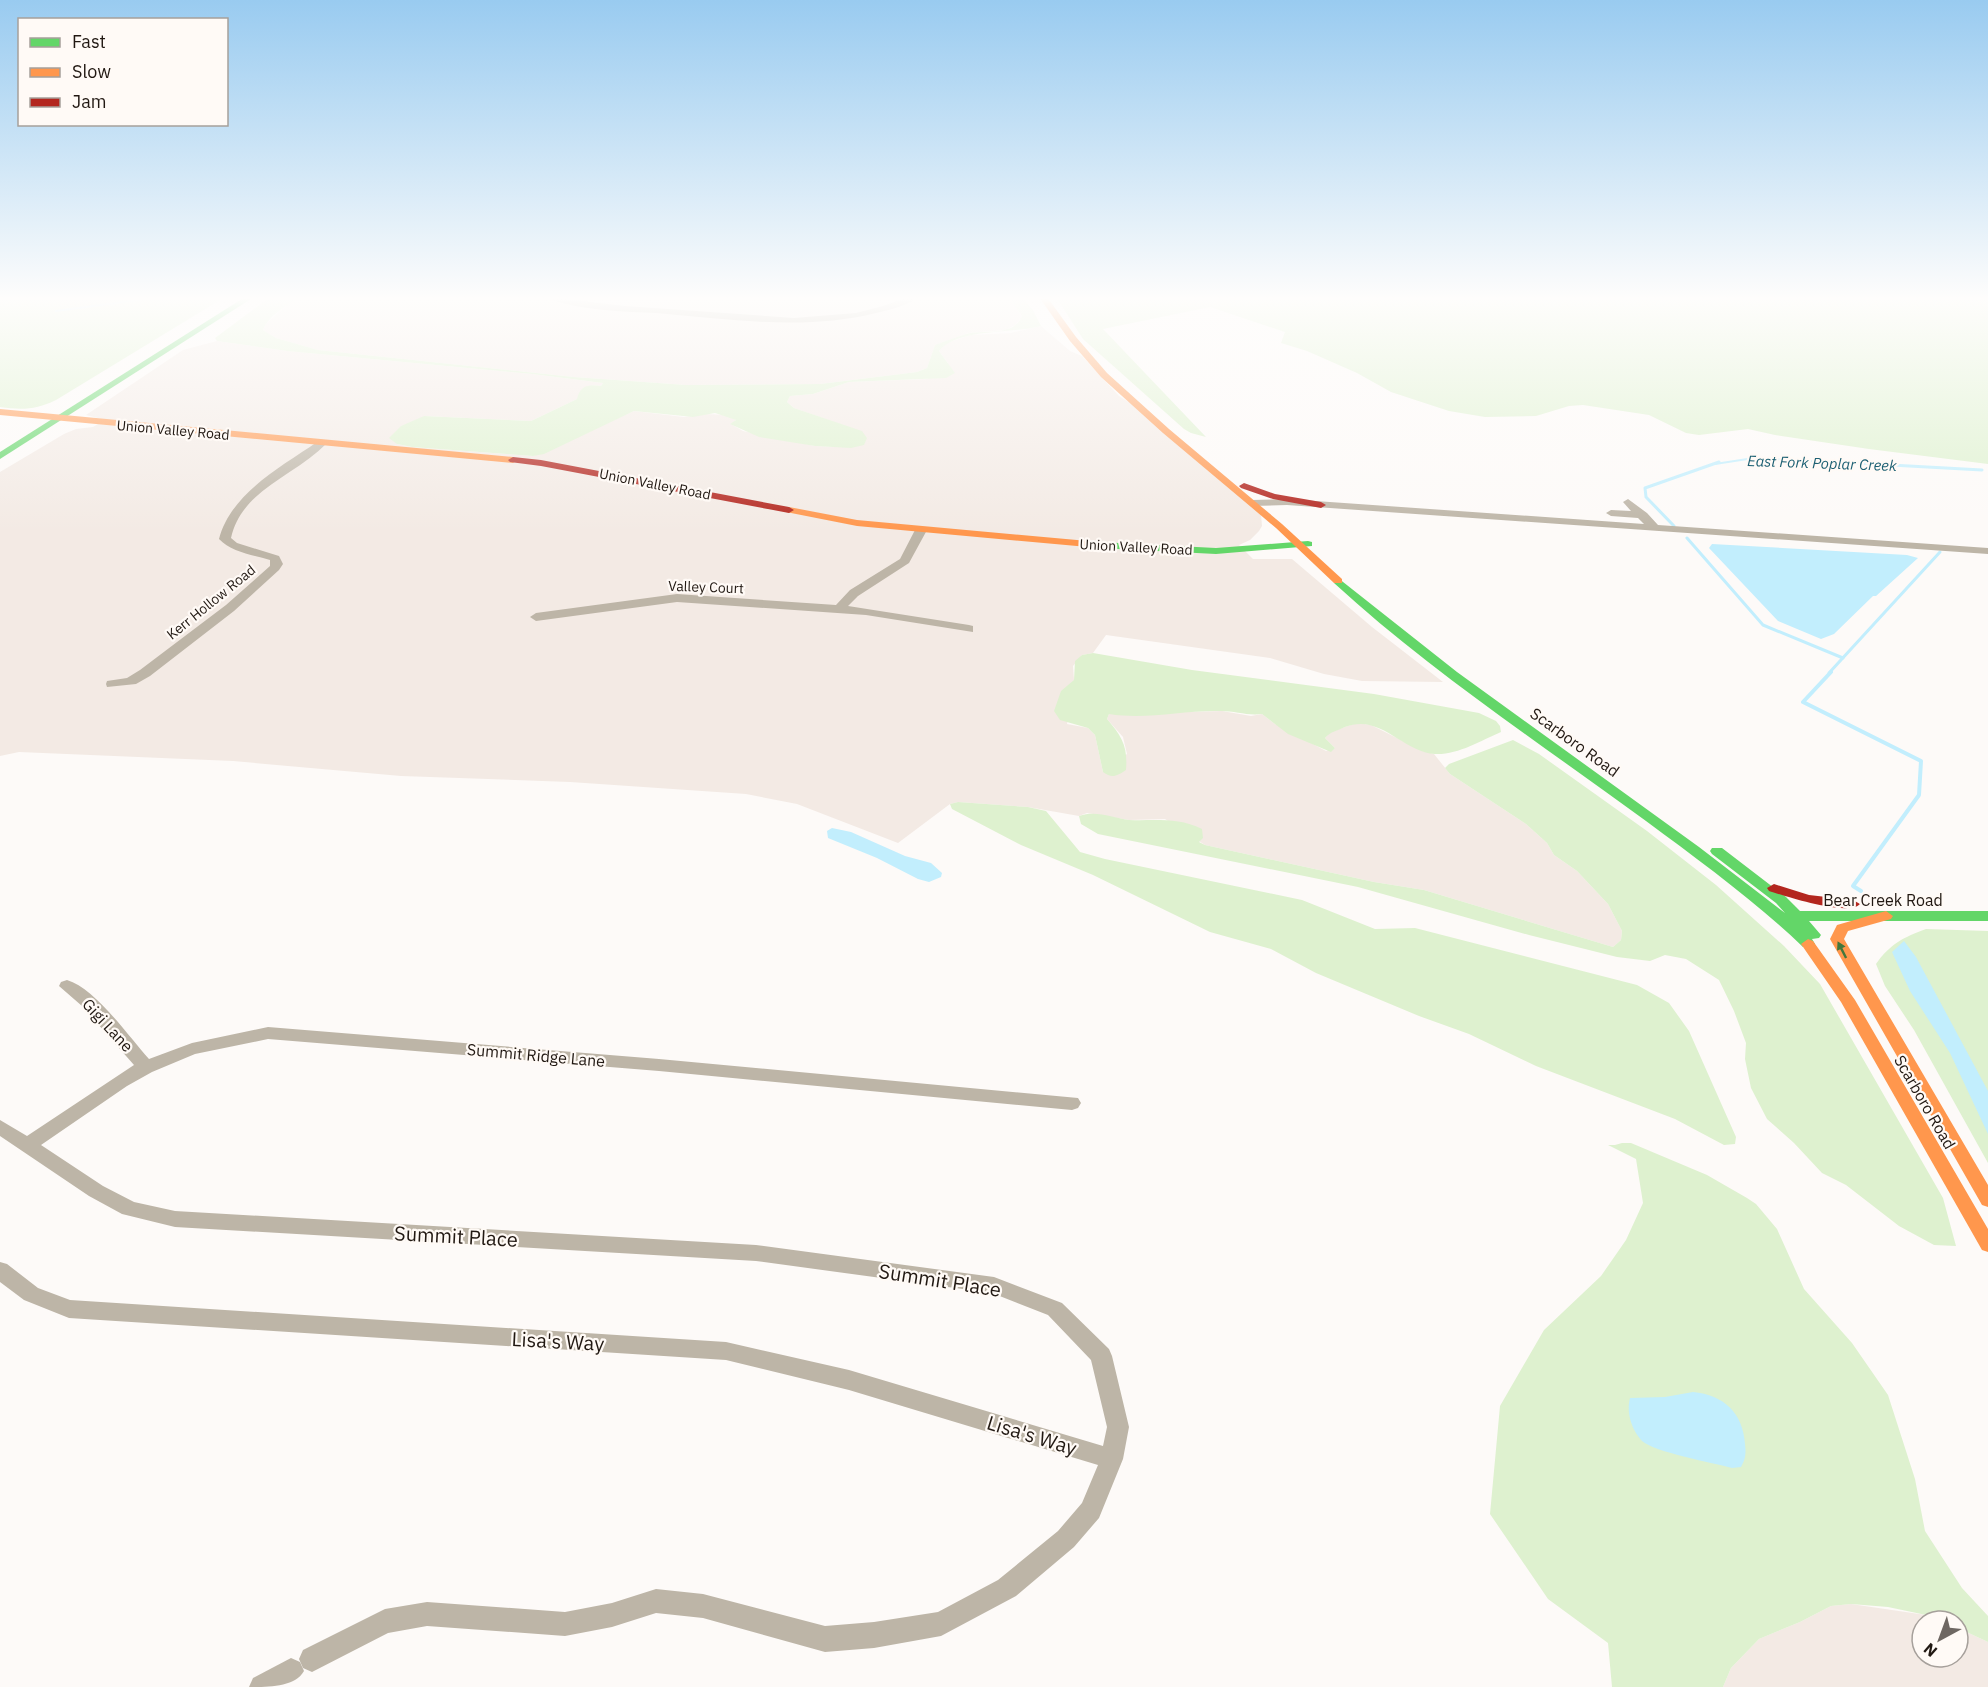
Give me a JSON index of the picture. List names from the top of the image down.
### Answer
{
  "streets": {
    "main road": ["Union Valley Road", "Scarboro Road", "Bear Creek Road"],
    "street": [
      "Valley Court",
      "Kerr Hollow Road",
      "Gigi Lane",
      "Summit Ridge Lane",
      "Summit Place",
      "Lisa's Way"
    ]
  },
  "crossings": [
    ["Union Valley Road", "Kerr Hollow Road"],
    ["Union Valley Road", "Scarboro Road"],
    ["Scarboro Road", "Bear Creek Road"],
    ["Gigi Lane", "Summit Ridge Lane"],
    ["Summit Ridge Lane", "Summit Place"],
    ["Summit Place", "Lisa's Way"]
  ],
  "water": ["East Fork Poplar Creek"],
  "legend": ["Fast", "Slow", "Jam"],
  "north": "bottom left"
}
